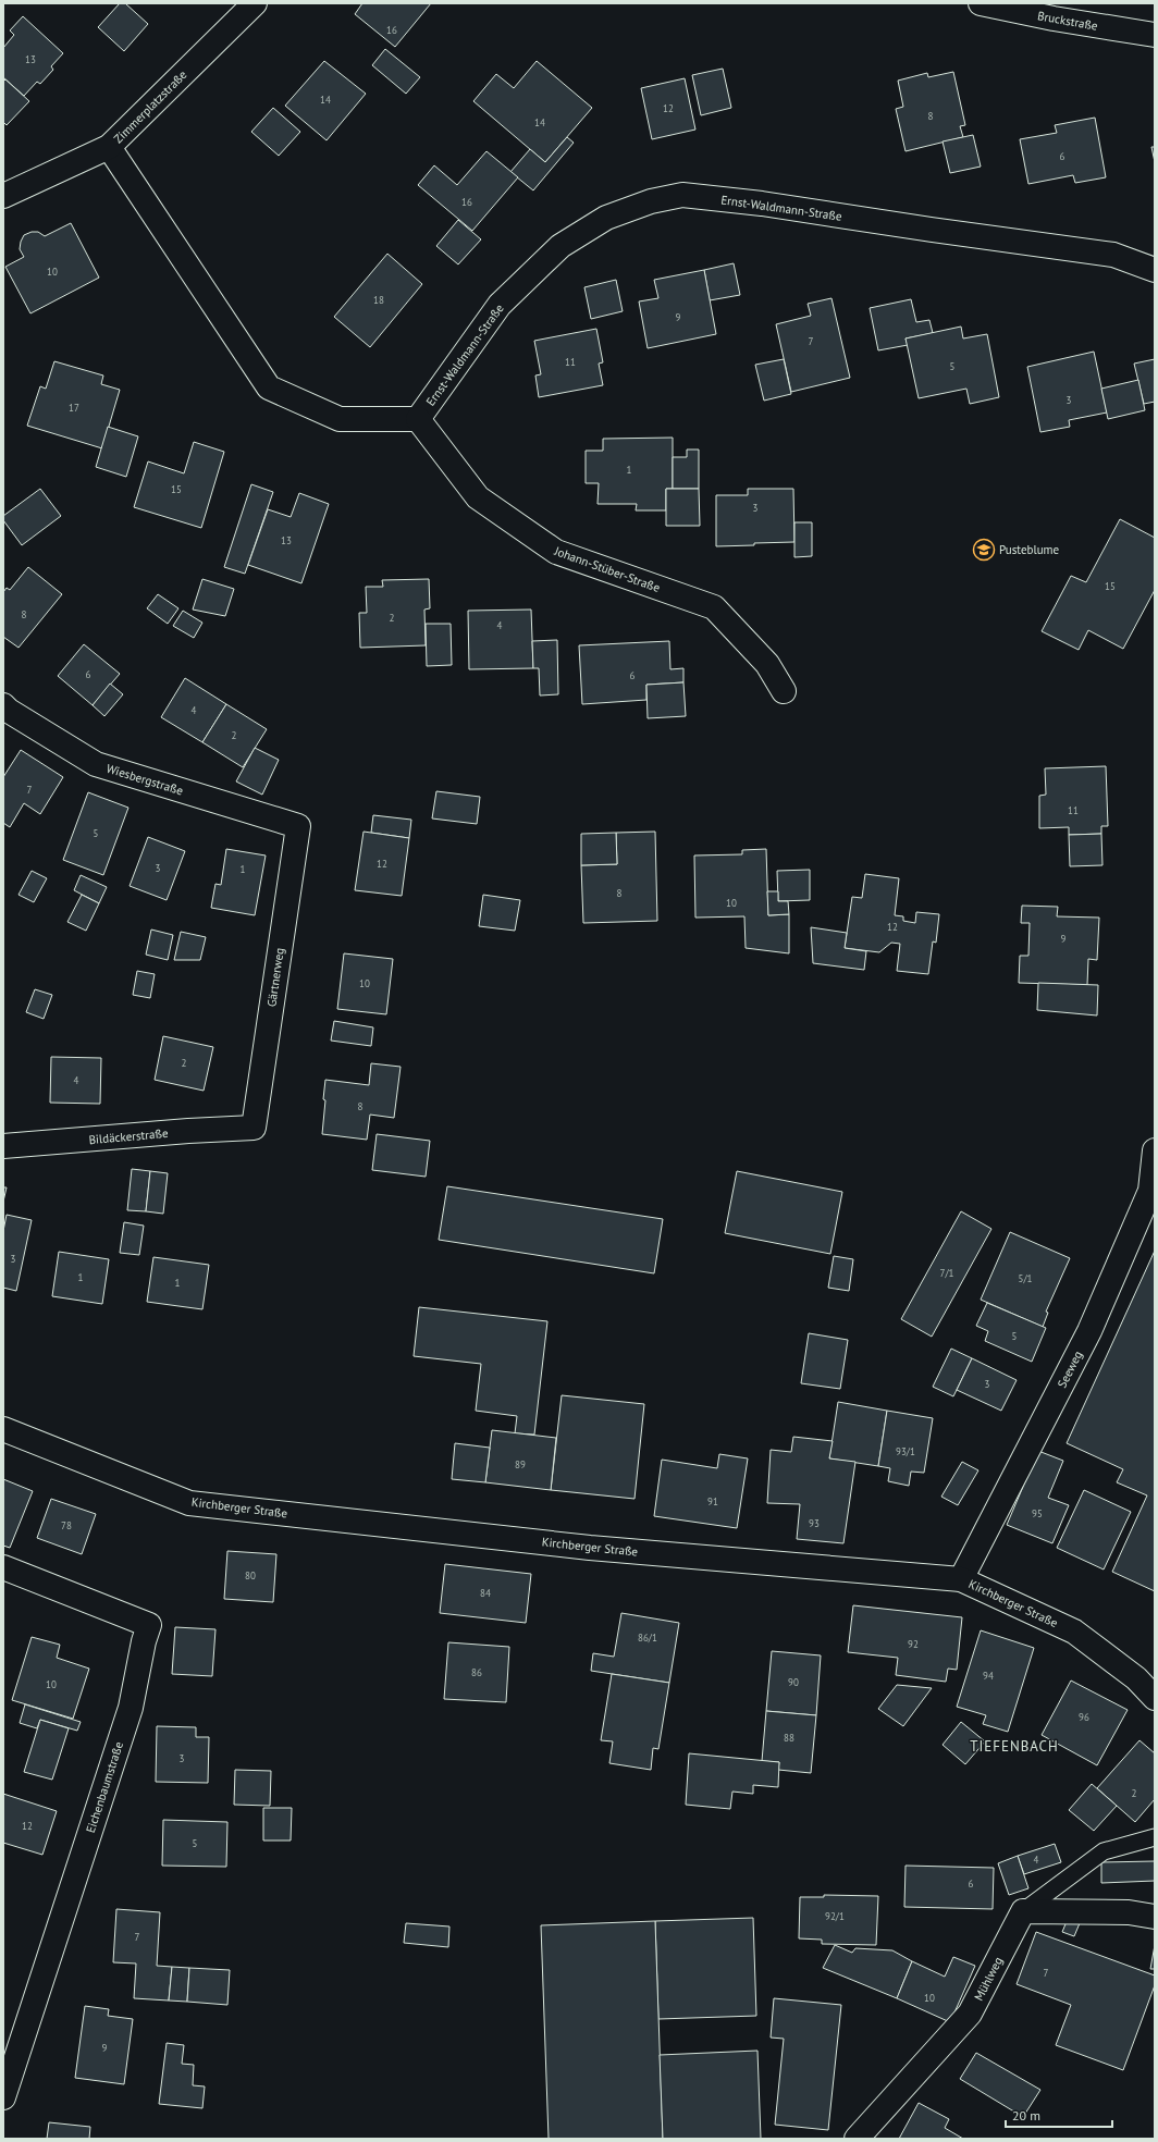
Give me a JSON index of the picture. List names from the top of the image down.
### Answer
{
  "streets": {
    "street": [
      "Bruckstraße",
      "Zimmerplatzstraße",
      "Ernst-Waldmann-Straße",
      "Johann-Stüber-Straße",
      "Wiesbergstraße",
      "Gärtnerweg",
      "Bildäckerstraße",
      "Seeweg",
      "Kirchberger Straße",
      "Eichenbaumstraße",
      "Mühlweg"
    ]
  },
  "crossings": [
    ["Ernst-Waldmann-Straße", "Johann-Stüber-Straße"],
    ["Wiesbergstraße", "Gärtnerweg"],
    ["Gärtnerweg", "Bildäckerstraße"],
    ["Seeweg", "Kirchberger Straße"]
  ],
  "districts": ["TIEFENBACH"],
  "places": {
    "school or university": ["Pusteblume"]
  },
  "house_numbers": [
    "16",
    "13",
    "14",
    "12",
    "8",
    "14",
    "6",
    "16",
    "10",
    "18",
    "9",
    "7",
    "11",
    "5",
    "3",
    "17",
    "1",
    "15",
    "3",
    "13",
    "15",
    "8",
    "2",
    "4",
    "6",
    "6",
    "4",
    "2",
    "7",
    "11",
    "5",
    "12",
    "3",
    "1",
    "8",
    "10",
    "12",
    "9",
    "10",
    "2",
    "4",
    "8",
    "3",
    "7/1",
    "1",
    "5/1",
    "1",
    "5",
    "3",
    "93/1",
    "89",
    "91",
    "95",
    "93",
    "78",
    "80",
    "84",
    "86/1",
    "92",
    "86",
    "94",
    "90",
    "10",
    "96",
    "88",
    "3",
    "2",
    "12",
    "5",
    "4",
    "6",
    "92/1",
    "7",
    "7",
    "10",
    "9"
  ],
  "scale_bar": "20 m"
}
